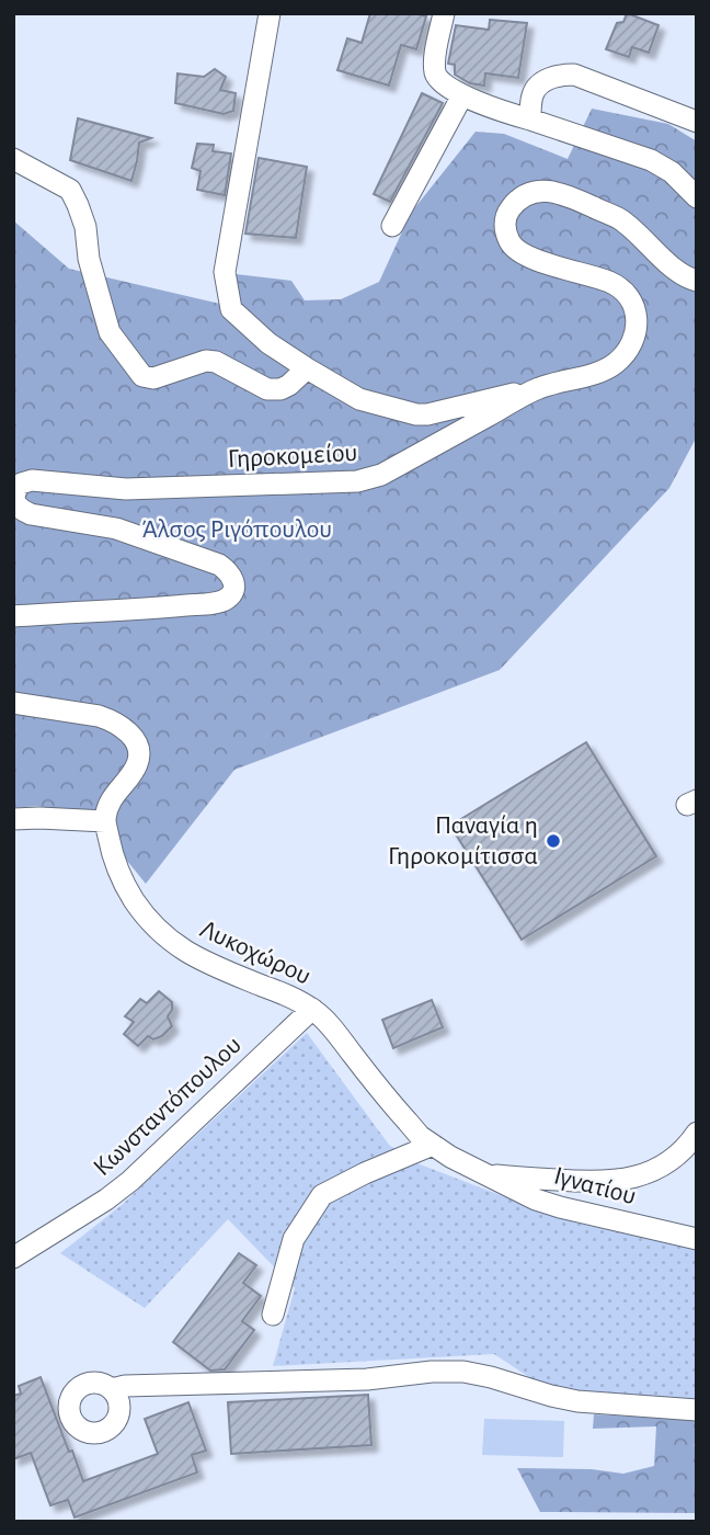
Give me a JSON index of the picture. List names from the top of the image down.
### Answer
{
  "streets": {
    "street": [
      "Γηροκομείου",
      "Λυκοχώρου",
      "Κωνσταντόπουλου",
      "Ιγνατίου"
    ]
  },
  "crossings": [
    ["Λυκοχώρου", "Κωνσταντόπουλου"],
    ["Λυκοχώρου", "Ιγνατίου"]
  ],
  "parks": ["Άλσος Ριγόπουλου"],
  "places": ["Παναγία η Γηροκομίτισσα"]
}
